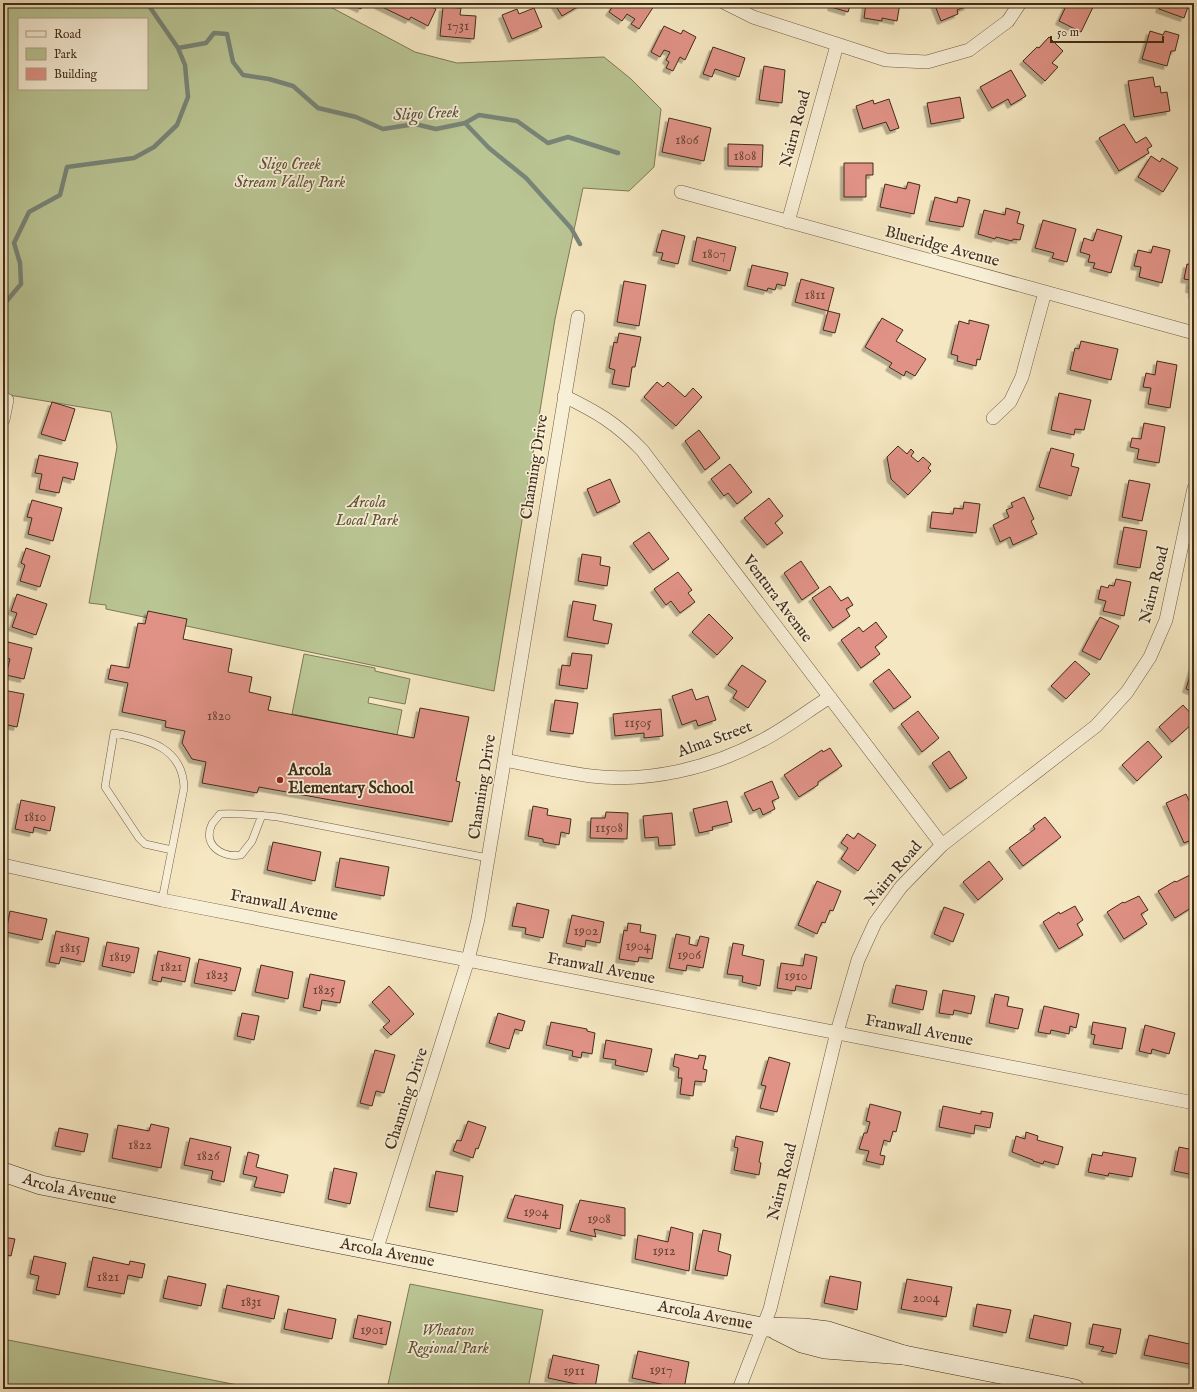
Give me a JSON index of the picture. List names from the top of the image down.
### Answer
{
  "streets": {
    "street": [
      "Nairn Road",
      "Blueridge Avenue",
      "Channing Drive",
      "Ventura Avenue",
      "Alma Street",
      "Franwall Avenue",
      "Arcola Avenue"
    ]
  },
  "crossings": [
    ["Nairn Road", "Blueridge Avenue"],
    ["Nairn Road", "Ventura Avenue"],
    ["Nairn Road", "Franwall Avenue"],
    ["Nairn Road", "Arcola Avenue"],
    ["Channing Drive", "Ventura Avenue"],
    ["Channing Drive", "Alma Street"],
    ["Channing Drive", "Franwall Avenue"],
    ["Channing Drive", "Arcola Avenue"],
    ["Ventura Avenue", "Alma Street"]
  ],
  "water": ["Sligo Creek"],
  "parks": ["Sligo Creek Stream Valley Park", "Arcola Local Park", "Wheaton Regional Park"],
  "places": ["Arcola Elementary School"],
  "house_numbers": [
    "1731",
    "1806",
    "1808",
    "1807",
    "1811",
    "1820",
    "11505",
    "1810",
    "11508",
    "1902",
    "1904",
    "1815",
    "1906",
    "1819",
    "1821",
    "1823",
    "1910",
    "1825",
    "1822",
    "1826",
    "1904",
    "1908",
    "1912",
    "1821",
    "2004",
    "1831",
    "1901",
    "1917",
    "1911"
  ],
  "legend": ["Road", "Park", "Building"],
  "scale_bar": "50 m"
}
